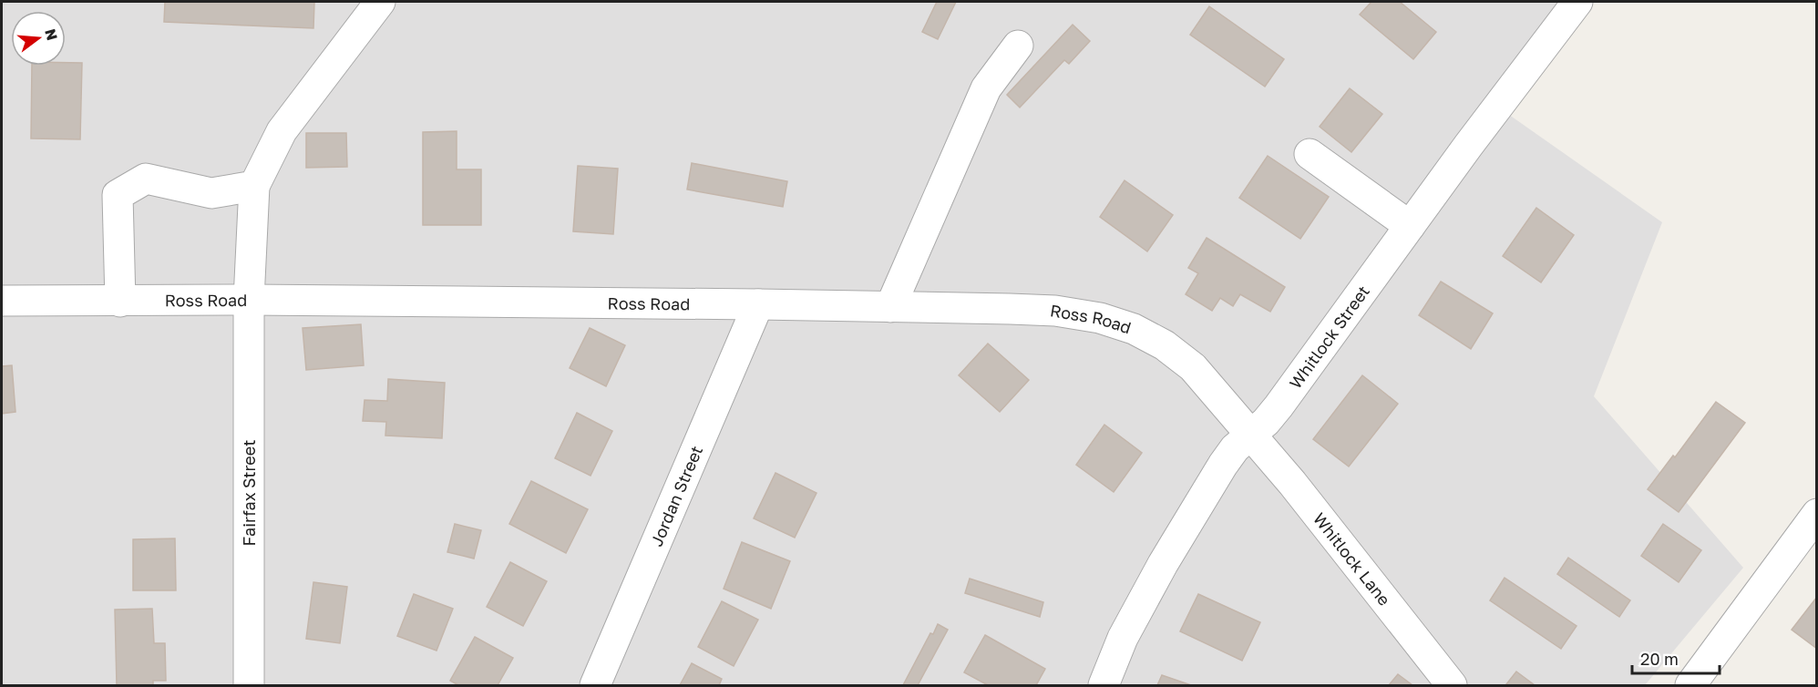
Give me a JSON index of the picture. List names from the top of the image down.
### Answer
{
  "streets": {
    "street": [
      "Ross Road",
      "Whitlock Street",
      "Fairfax Street",
      "Jordan Street",
      "Whitlock Lane"
    ]
  },
  "crossings": [
    ["Ross Road", "Whitlock Street"],
    ["Ross Road", "Fairfax Street"],
    ["Ross Road", "Jordan Street"],
    ["Ross Road", "Whitlock Lane"],
    ["Whitlock Street", "Whitlock Lane"]
  ],
  "scale_bar": "20 m",
  "north": "right"
}
